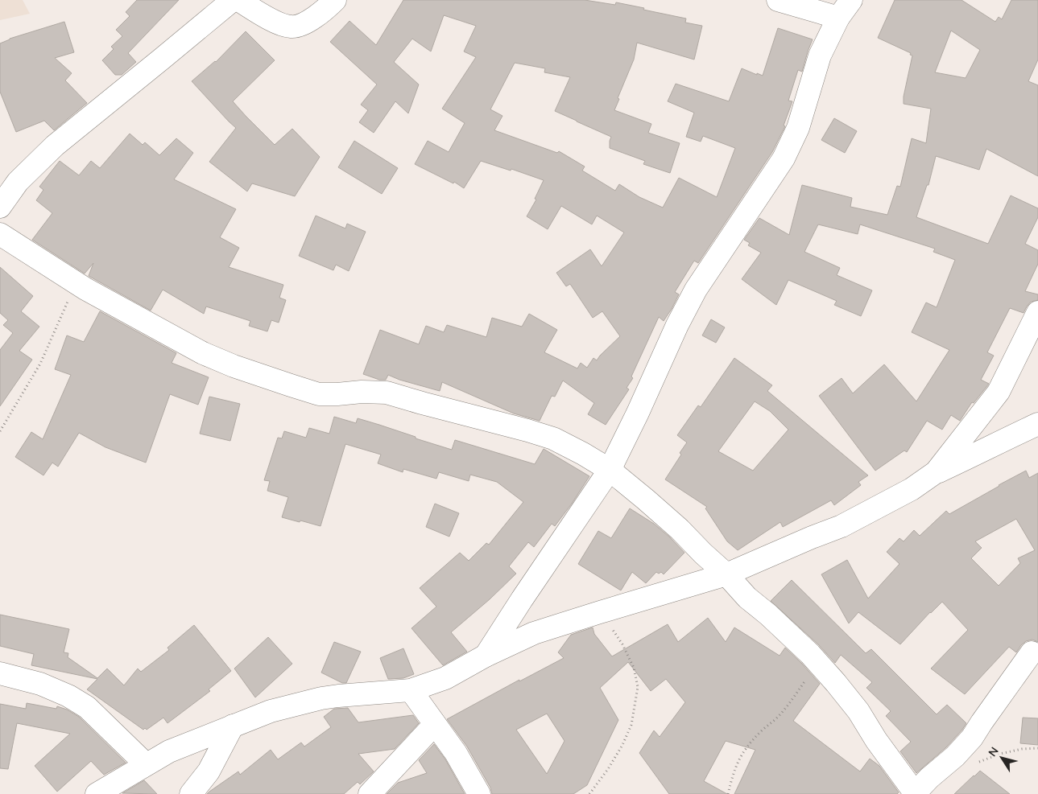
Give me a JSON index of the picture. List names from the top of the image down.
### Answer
{
  "north": "top left"
}
